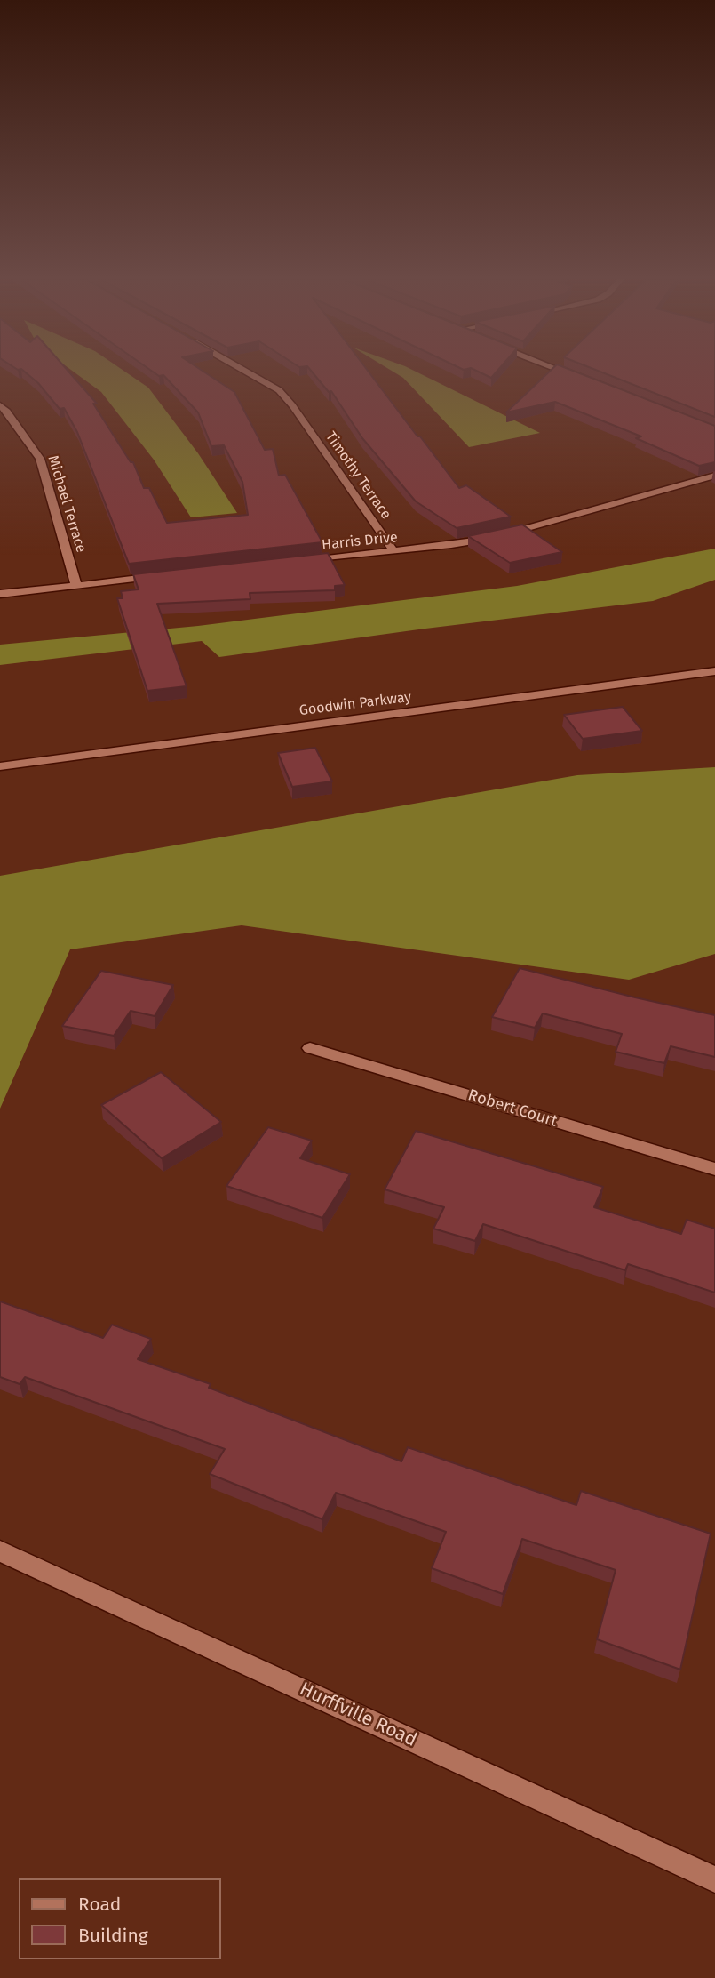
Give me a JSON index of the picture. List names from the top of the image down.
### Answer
{
  "streets": {
    "street": [
      "Timothy Terrace",
      "Michael Terrace",
      "Harris Drive",
      "Goodwin Parkway",
      "Robert Court",
      "Hurffville Road"
    ]
  },
  "crossings": [
    ["Timothy Terrace", "Harris Drive"]
  ],
  "legend": ["Road", "Building"]
}
